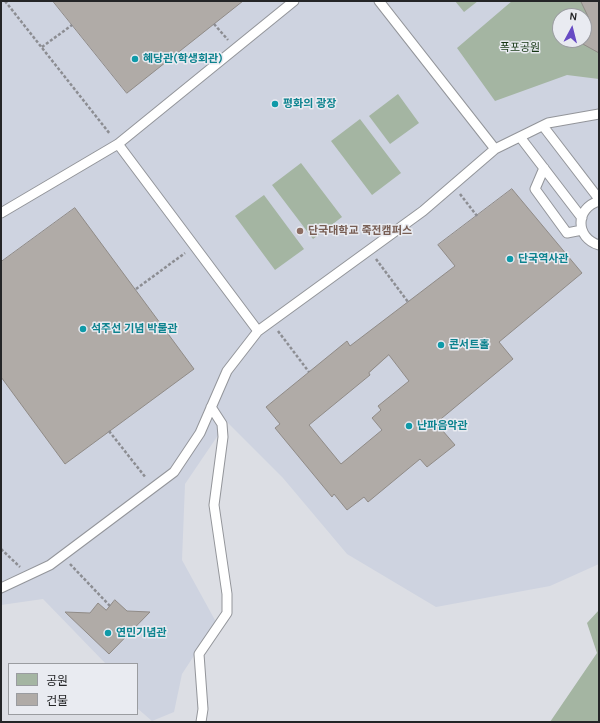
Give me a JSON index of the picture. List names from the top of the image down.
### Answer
{
  "parks": ["폭포공원"],
  "places": [
    "혜당관(학생회관)",
    "평화의 광장",
    "단국대학교 죽전캠퍼스",
    "단국역사관",
    "석주선 기념 박물관",
    "콘서트홀",
    "난파음악관",
    "연민기념관"
  ],
  "legend": ["공원", "건물"],
  "north": "top"
}
